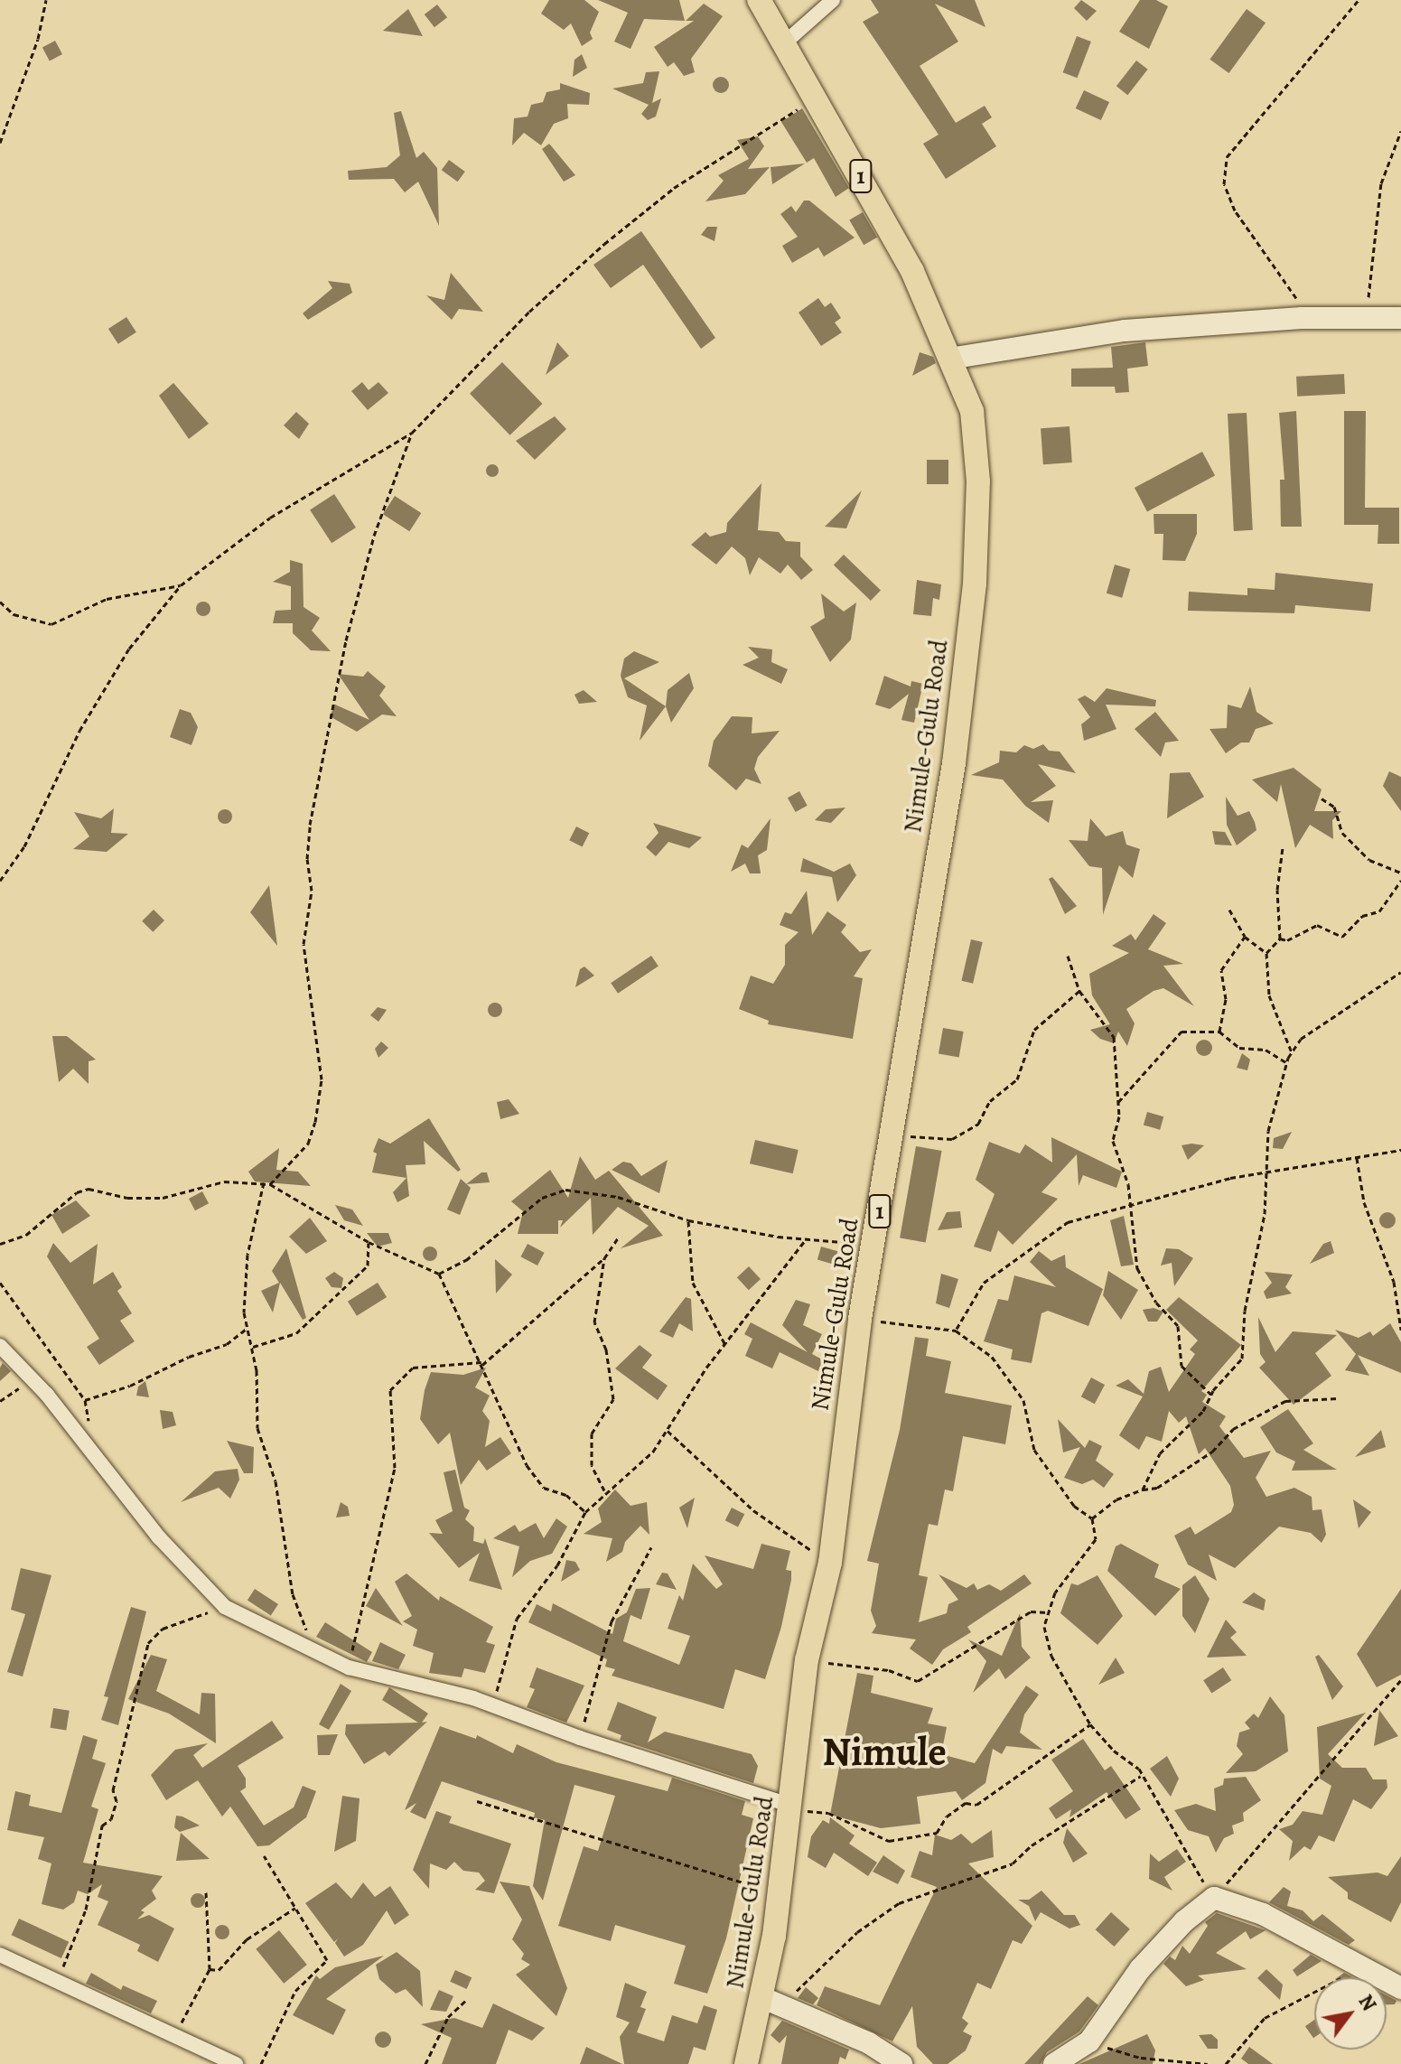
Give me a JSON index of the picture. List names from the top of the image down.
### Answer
{
  "streets": {
    "main road": ["1", "Nimule-Gulu Road"]
  },
  "crossings": [
    ["1", "Nimule-Gulu Road"]
  ],
  "districts": ["Nimule"],
  "north": "top right"
}
